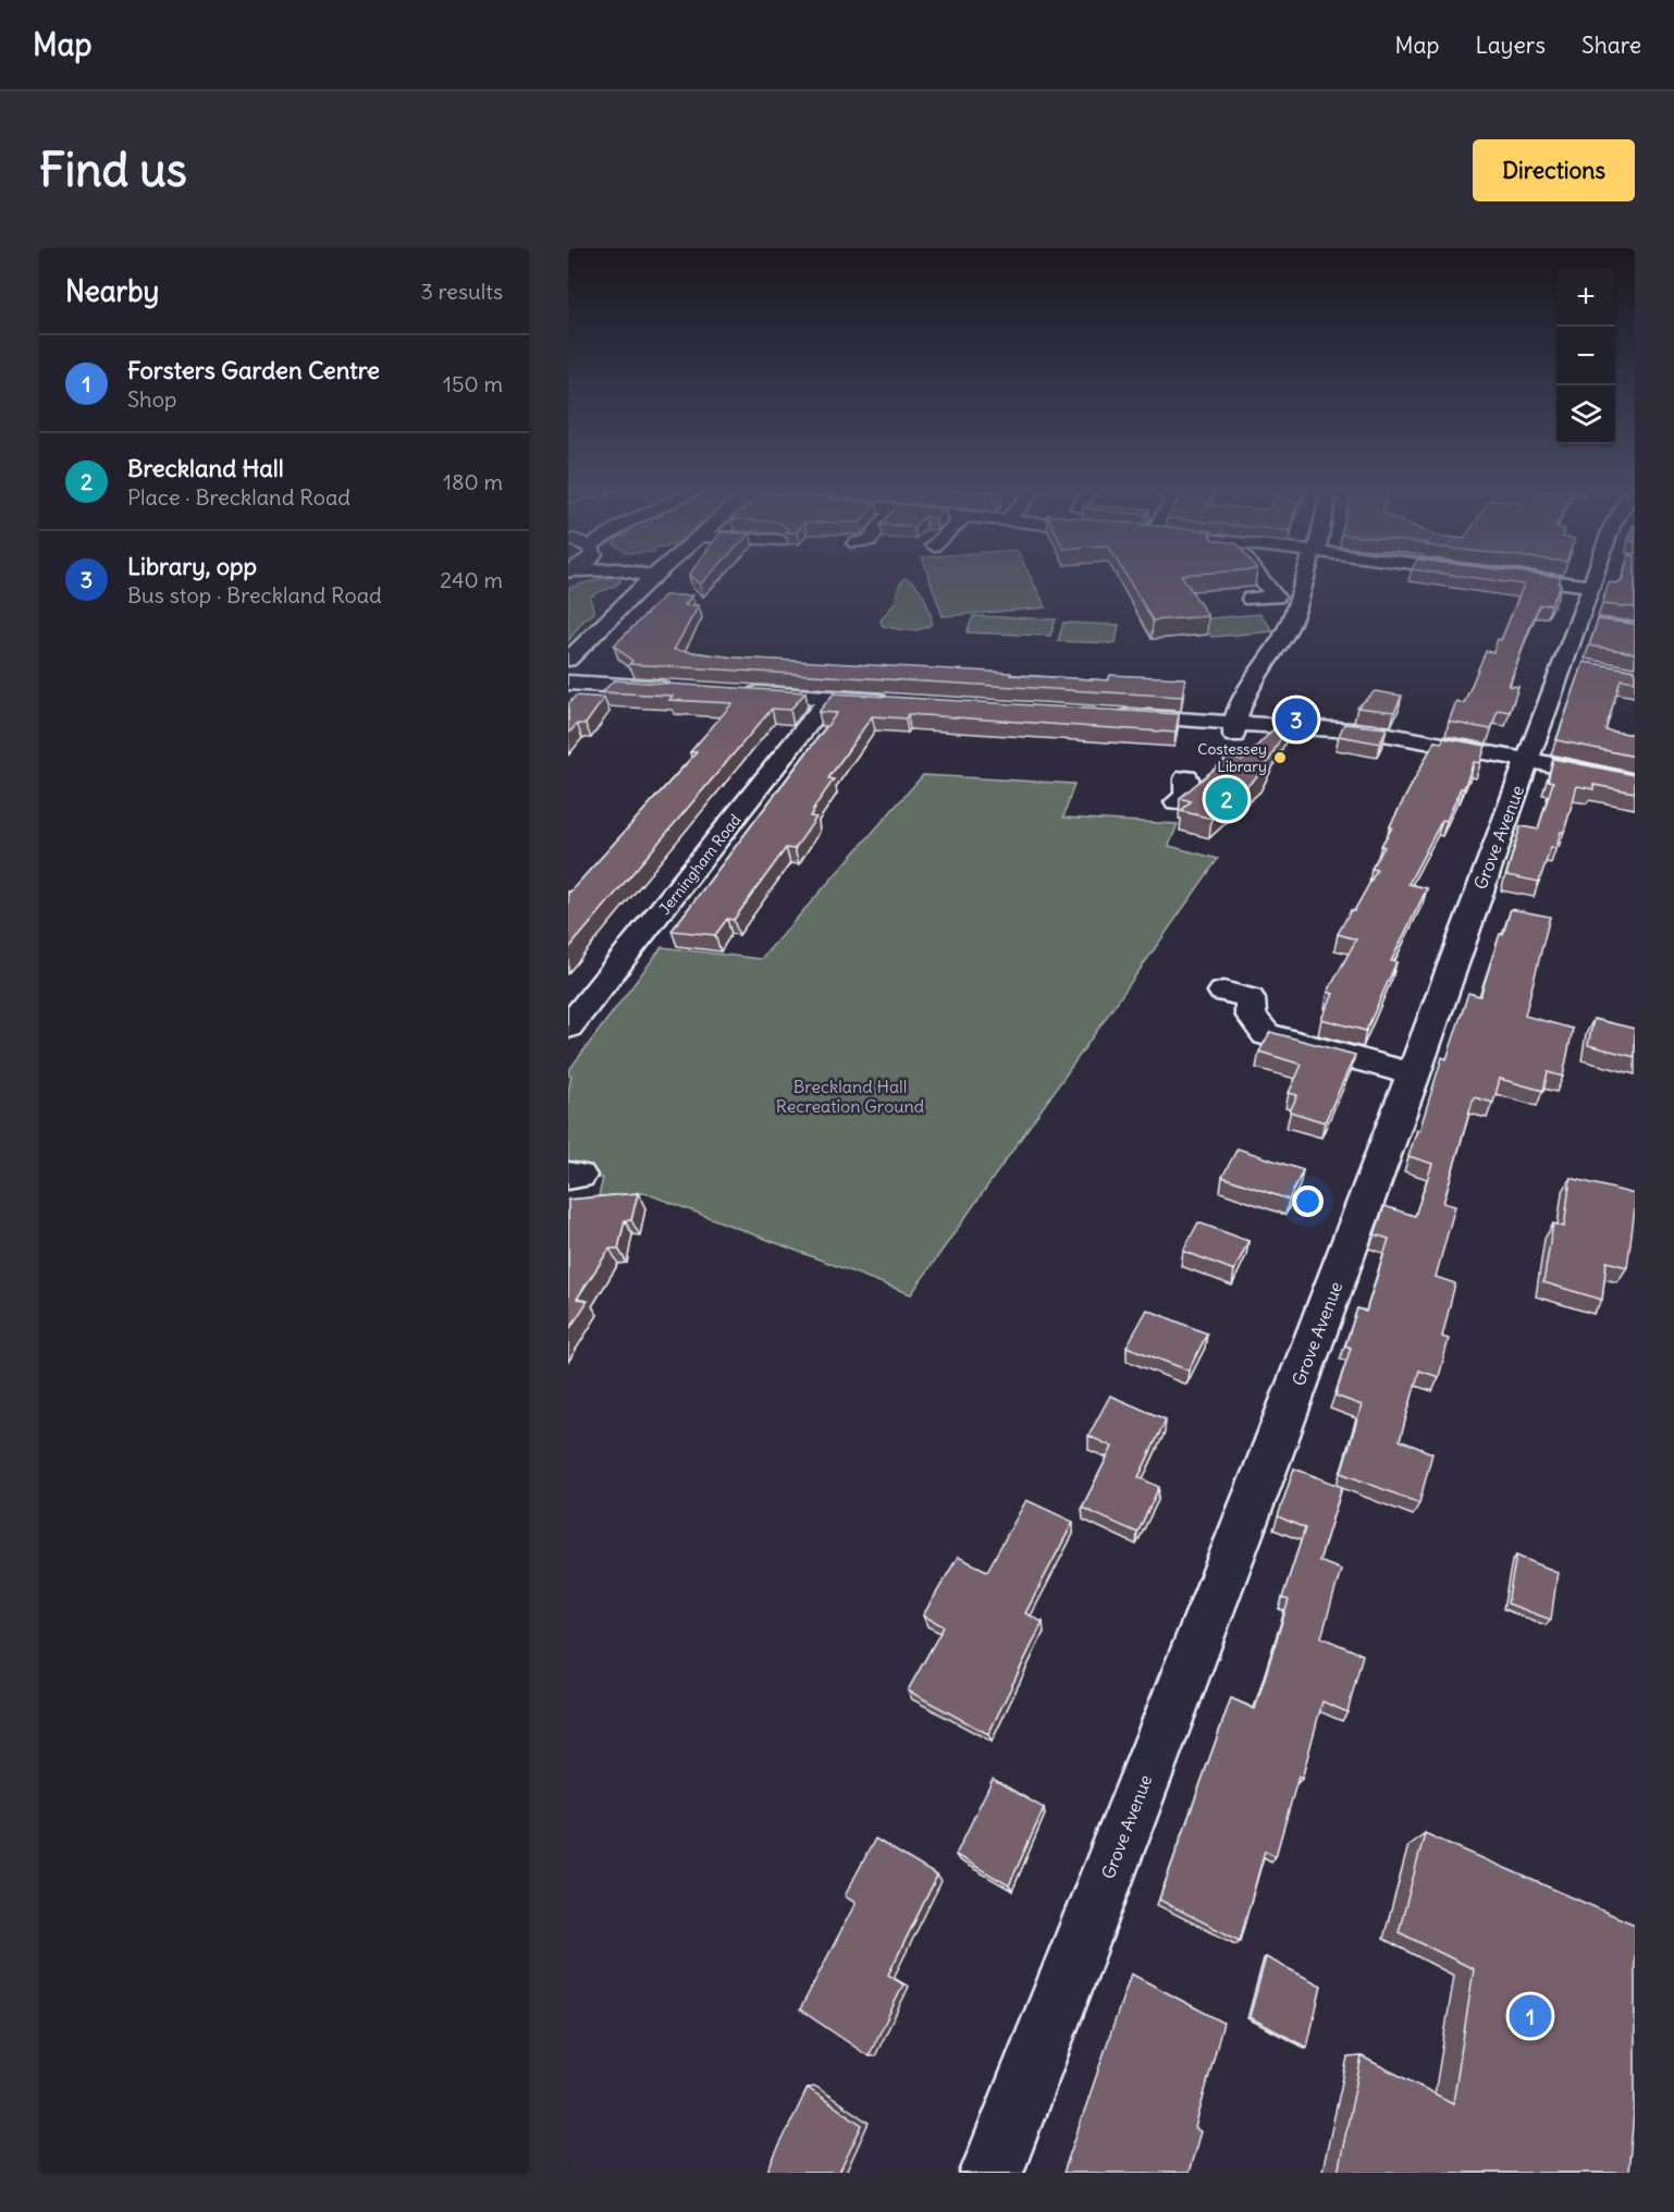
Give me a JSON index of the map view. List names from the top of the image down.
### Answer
{
  "streets": {
    "main road": ["Grove Avenue", "Jerningham Road"]
  },
  "parks": ["Breckland Hall Recreation Ground"],
  "places": ["Costessey Library"],
  "page": {
    "header": "Map",
    "nav": ["Map", "Layers", "Share"],
    "buttons": "Directions",
    "title": "Find us",
    "heading": ["Nearby", "3 results"],
    "map_buttons": ["+", "−"],
    "list": [
      {
        "mark": "1",
        "name": "Forsters Garden Centre",
        "note": "Shop",
        "value": "150 m"
      },
      {
        "mark": "2",
        "name": "Breckland Hall",
        "note": "Place · Breckland Road",
        "value": "180 m"
      },
      {
        "mark": "3",
        "name": "Library, opp",
        "note": "Bus stop · Breckland Road",
        "value": "240 m"
      }
    ],
    "pins": ["3", "2", "1"]
  }
}
